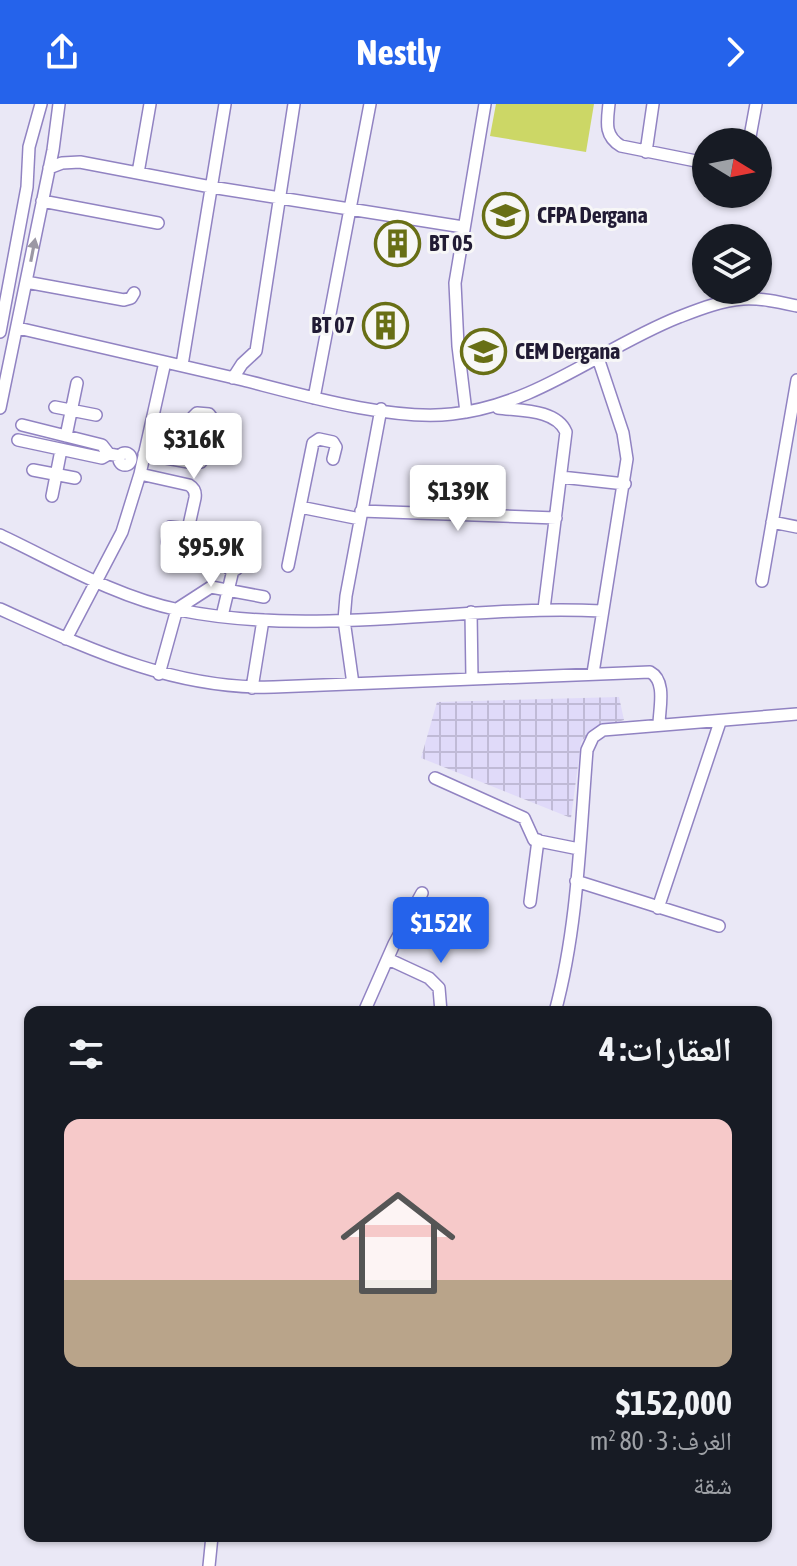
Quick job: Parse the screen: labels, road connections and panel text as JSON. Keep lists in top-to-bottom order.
{
  "places": {
    "school or university": ["CFPA Dergana", "CEM Dergana"],
    "building": ["BT 05", "BT 07"]
  },
  "north": "right",
  "page": {
    "header": "Nestly",
    "price": [
      "$316K",
      "$139K",
      "$95.9K",
      "$152K"
    ],
    "heading": "العقارات: 4",
    "list": [
      {
        "name": "$152,000",
        "note": "الغرف: 3 · 80 m² · شقة"
      }
    ]
  }
}
